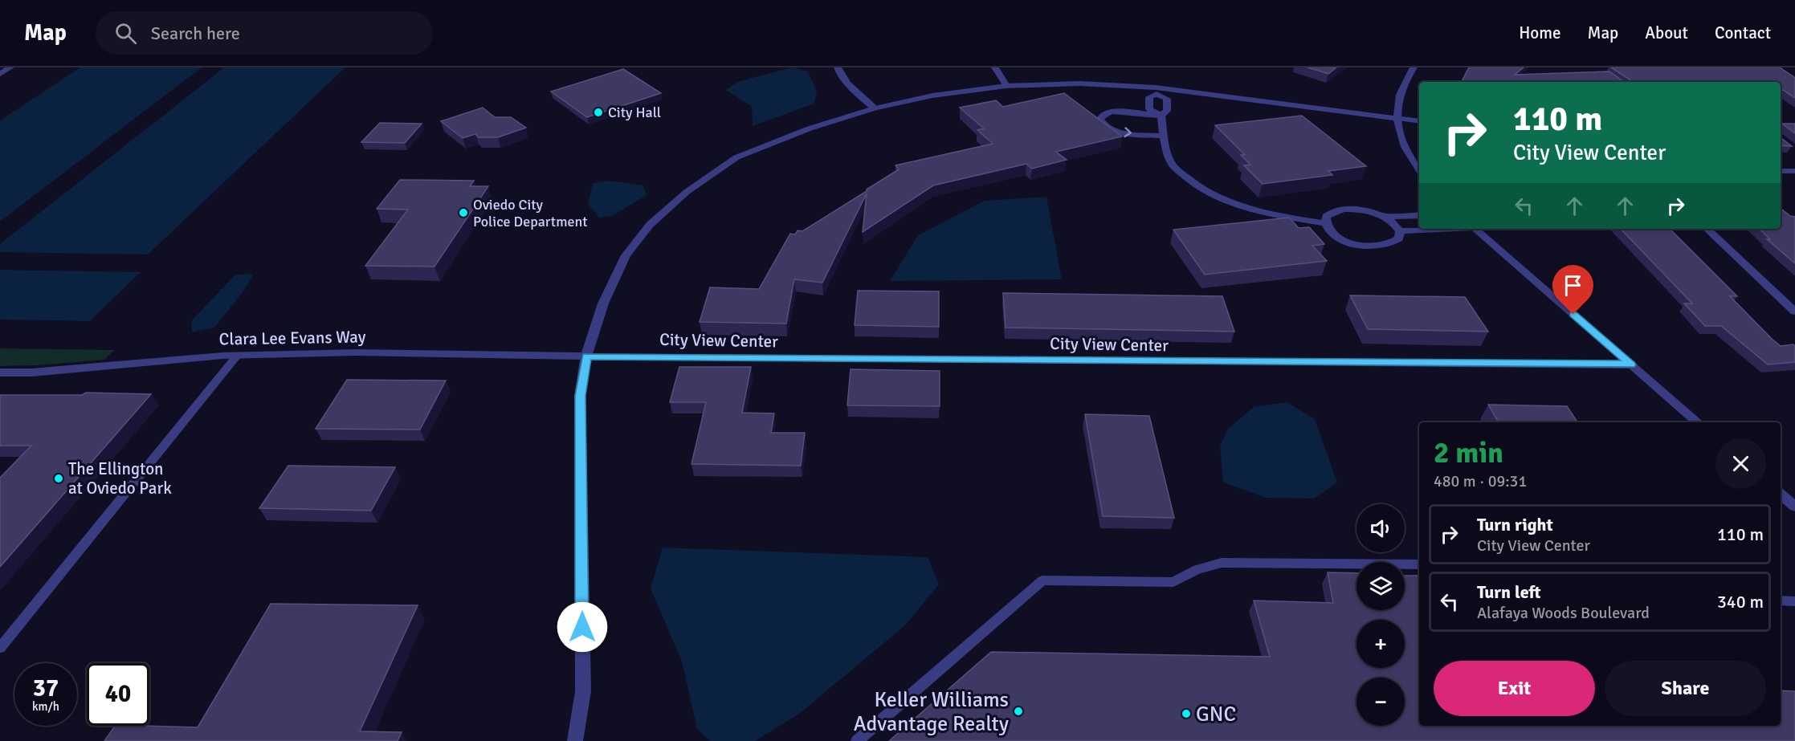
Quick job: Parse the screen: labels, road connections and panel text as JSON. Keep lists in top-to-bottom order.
{
  "streets": {
    "street": ["Clara Lee Evans Way", "City View Center"]
  },
  "crossings": [
    ["Clara Lee Evans Way", "City View Center"]
  ],
  "places": [
    "City Hall",
    "Oviedo City Police Department",
    "The Ellington at Oviedo Park",
    "Keller Williams Advantage Realty",
    "GNC"
  ],
  "page": {
    "header": "Map",
    "search": "Search here",
    "nav": [
      "Home",
      "Map",
      "About",
      "Contact"
    ],
    "turn": ["110 m", "City View Center"],
    "heading": ["2 min", "480 m · 09:31"],
    "map_buttons": ["+", "−"],
    "list": [
      {
        "name": "Turn right",
        "note": "City View Center",
        "value": "110 m"
      },
      {
        "name": "Turn left",
        "note": "Alafaya Woods Boulevard",
        "value": "340 m"
      }
    ],
    "buttons": ["Exit", "Share"],
    "speed": "37 km/h",
    "limit": "40"
  }
}
